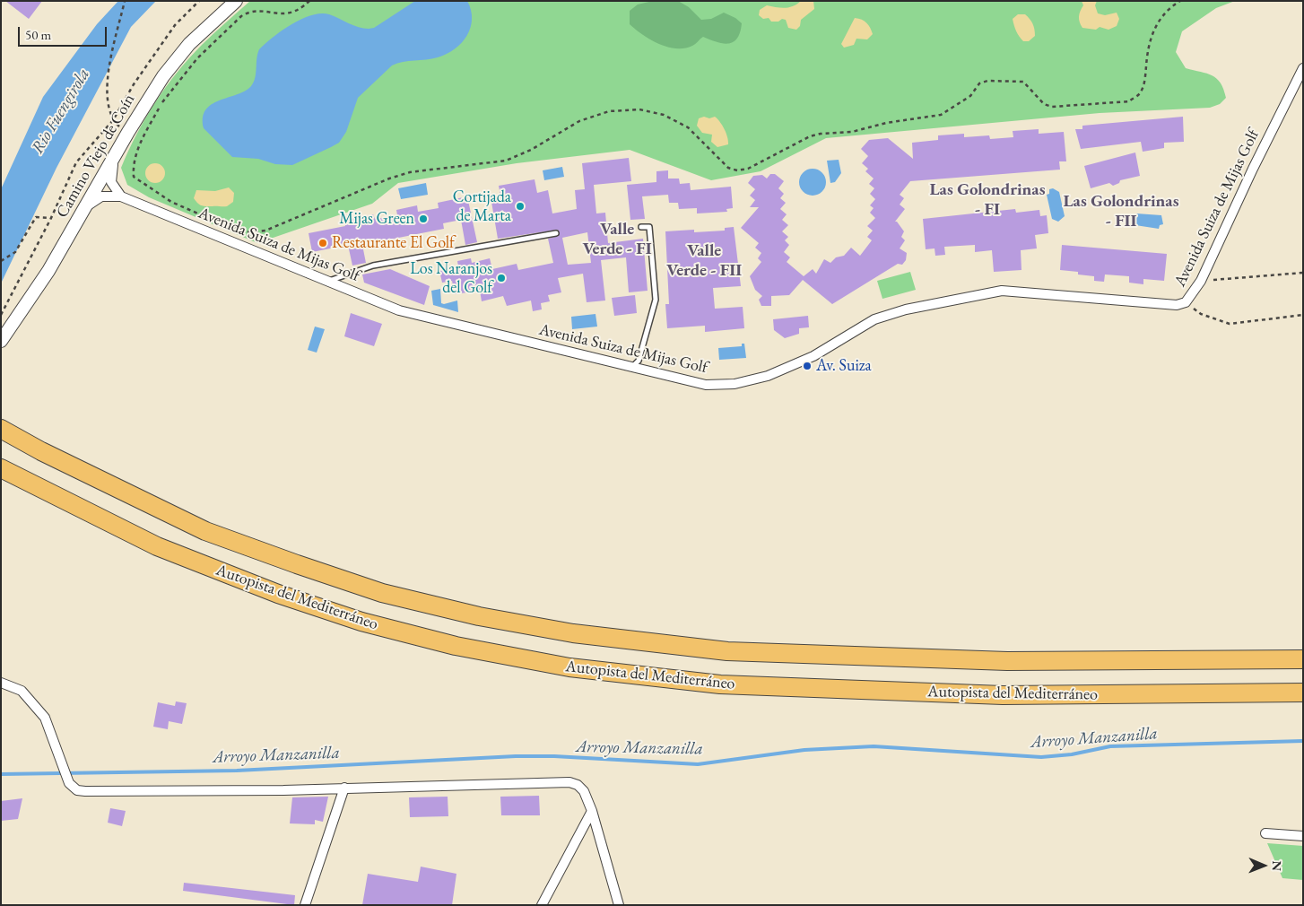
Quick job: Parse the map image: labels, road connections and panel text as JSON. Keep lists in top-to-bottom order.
{
  "streets": {
    "highway": ["Autopista del Mediterráneo"],
    "street": ["Camino Viejo de Coín", "Avenida Suiza de Mijas Golf"]
  },
  "crossings": [
    ["Camino Viejo de Coín", "Avenida Suiza de Mijas Golf"]
  ],
  "districts": [
    "Las Golondrinas - FI",
    "Las Golondrinas - FII",
    "Valle Verde - FI",
    "Valle Verde - FII"
  ],
  "water": ["Rio Fuengirola", "Arroyo Manzanilla"],
  "places": [
    "Cortijada de Marta",
    "Mijas Green",
    "Restaurante El Golf",
    "Los Naranjos del Golf",
    "Av. Suiza"
  ],
  "scale_bar": "50 m",
  "north": "right"
}
